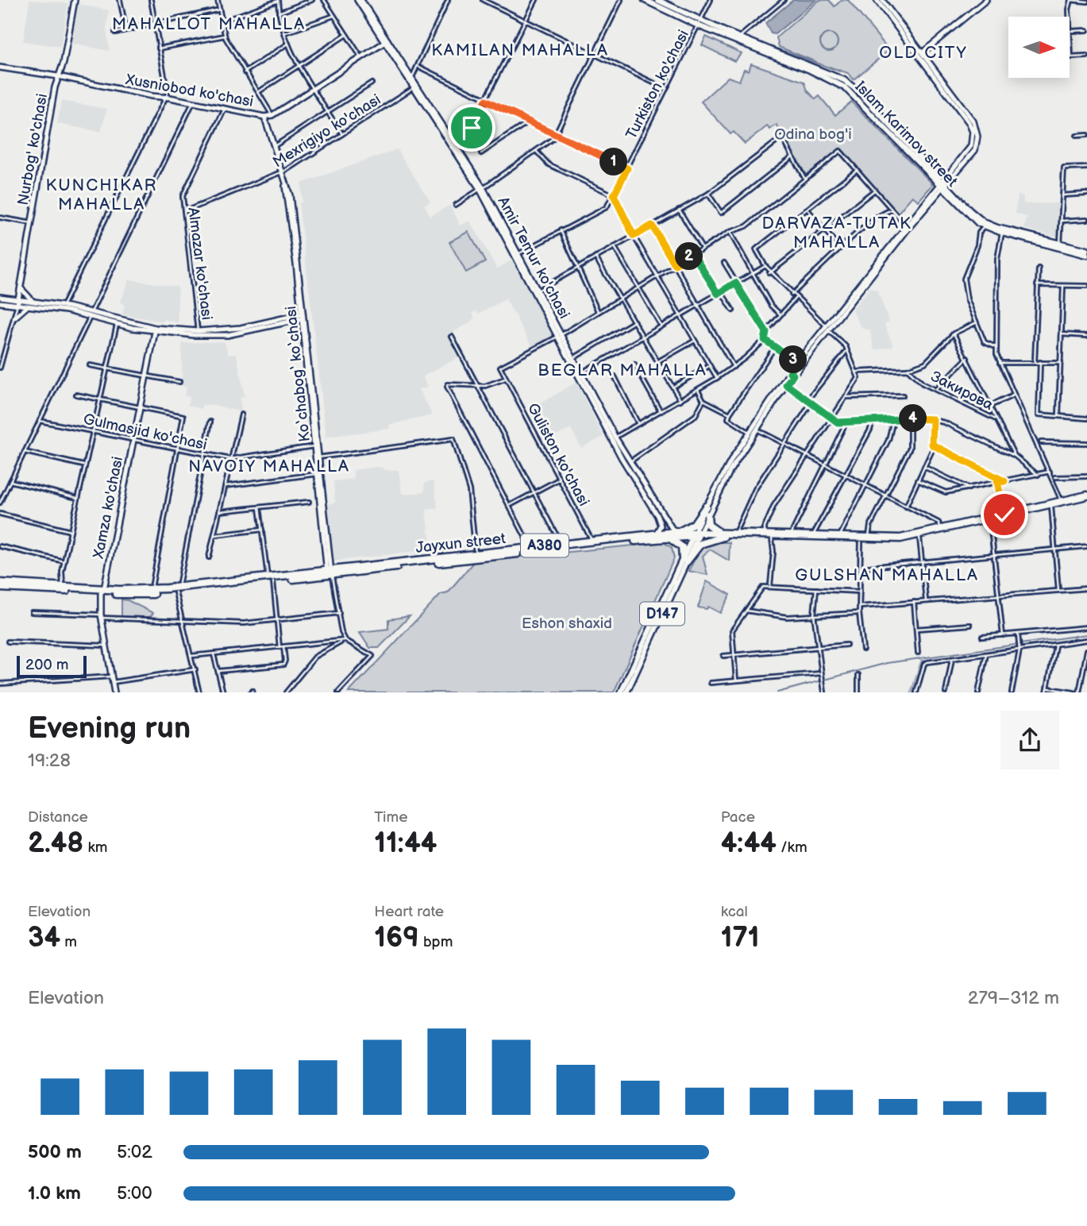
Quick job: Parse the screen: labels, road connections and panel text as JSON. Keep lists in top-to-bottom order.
{
  "streets": {
    "highway": ["Jayxun street", "A380"],
    "main road": [
      "Xusniobod ko'chasi",
      "Islam Karimov street",
      "Nurbog' ko'chasi",
      "Amir Temur ko'chasi",
      "Ko‘chabog‘ ko‘chasi",
      "Xamza ko'chasi",
      "D147"
    ],
    "street": [
      "Turkiston ko'chasi",
      "Mexrigiyo ko'chasi",
      "Almazar ko'chasi",
      "Закирова",
      "Gulmasjid ko'chasi",
      "Guliston ko'chasi"
    ]
  },
  "crossings": [
    ["Turkiston ko'chasi", "Islam Karimov street"],
    ["Turkiston ko'chasi", "Amir Temur ko'chasi"],
    ["Xusniobod ko'chasi", "Nurbog' ko'chasi"],
    ["Xusniobod ko'chasi", "Amir Temur ko'chasi"],
    ["Xusniobod ko'chasi", "Almazar ko'chasi"],
    ["Xusniobod ko'chasi", "Ko‘chabog‘ ko‘chasi"],
    ["Mexrigiyo ko'chasi", "Amir Temur ko'chasi"],
    ["Mexrigiyo ko'chasi", "Almazar ko'chasi"],
    ["Mexrigiyo ko'chasi", "Ko‘chabog‘ ko‘chasi"],
    ["Amir Temur ko'chasi", "Jayxun street"],
    ["Ko‘chabog‘ ko‘chasi", "Gulmasjid ko'chasi"],
    ["Ko‘chabog‘ ko‘chasi", "Jayxun street"],
    ["Gulmasjid ko'chasi", "Xamza ko'chasi"],
    ["Guliston ko'chasi", "Jayxun street"],
    ["Xamza ko'chasi", "Jayxun street"],
    ["Jayxun street", "D147"]
  ],
  "districts": [
    "MAHALLOT MAHALLA",
    "KAMILAN MAHALLA",
    "OLD CITY",
    "KUNCHIKAR MAHALLA",
    "DARVAZA-TUTAK MAHALLA",
    "BEGLAR MAHALLA",
    "NAVOIY MAHALLA",
    "GULSHAN MAHALLA"
  ],
  "parks": ["Odina bog'i", "Eshon shaxid"],
  "scale_bar": "200 m",
  "north": "right",
  "page": {
    "pins": [
      "1",
      "2",
      "3",
      "4"
    ],
    "scale": "200 m",
    "heading": ["Evening run", "19:28"],
    "stats": [
      ["Distance", "2.48 km"],
      ["Time", "11:44"],
      ["Pace", "4:44 /km"],
      ["Elevation", "34 m"],
      ["Heart rate", "169 bpm"],
      ["kcal", "171"]
    ],
    "chart": ["Elevation", "279–312 m"],
    "list": [
      {
        "name": "500 m",
        "note": "5:02"
      },
      {
        "name": "1.0 km",
        "note": "5:00"
      }
    ]
  }
}
